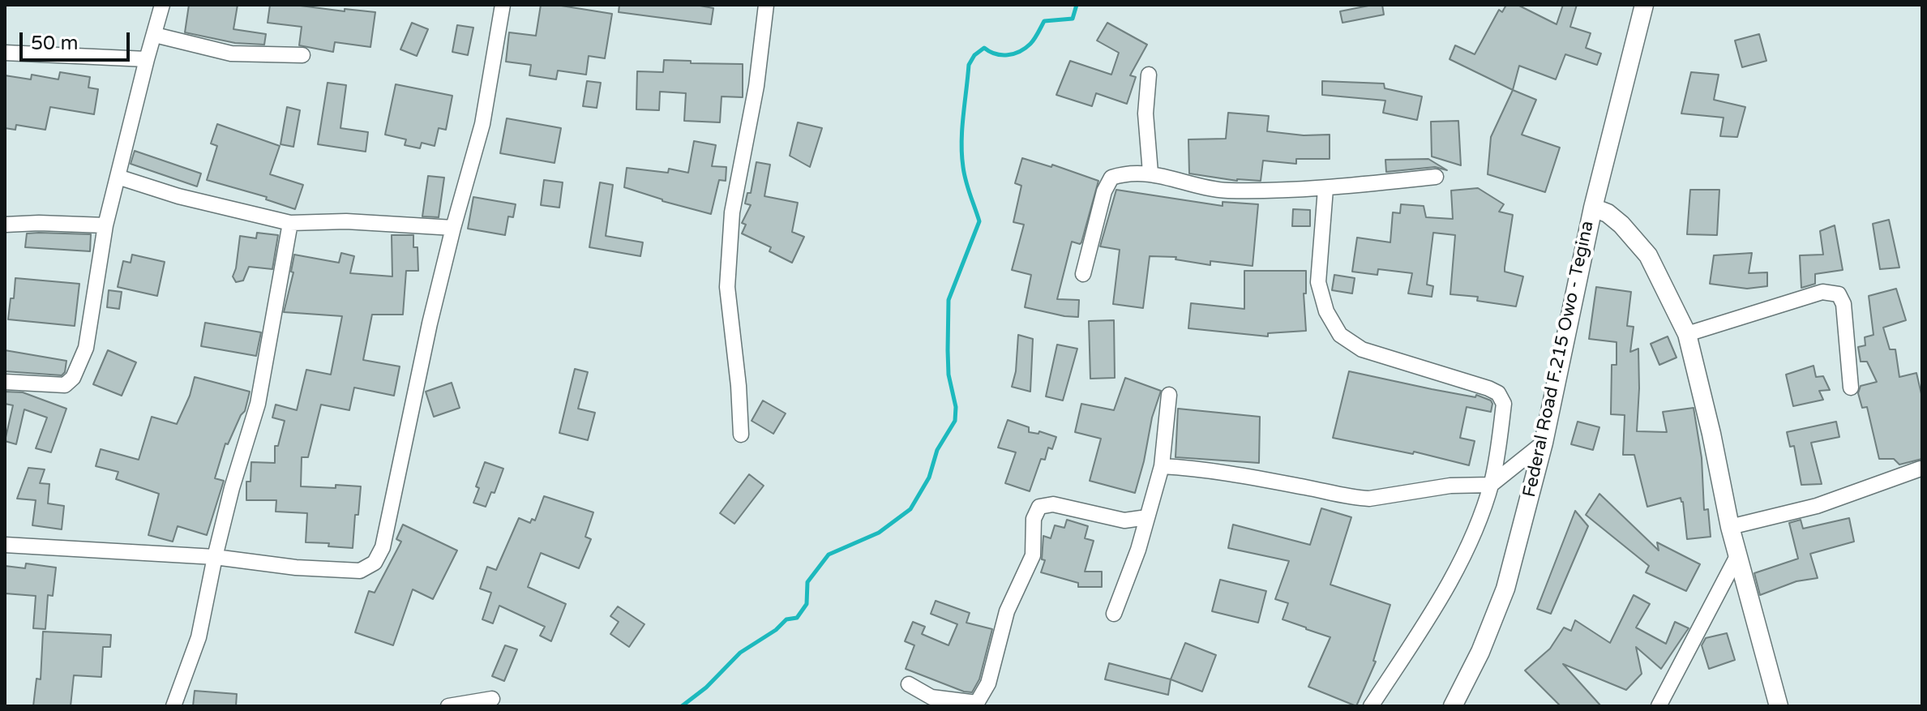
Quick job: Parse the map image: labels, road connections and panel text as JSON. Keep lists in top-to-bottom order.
{
  "streets": {
    "main road": ["Federal Road F.215 Owo - Tegina"]
  },
  "scale_bar": "50 m"
}
